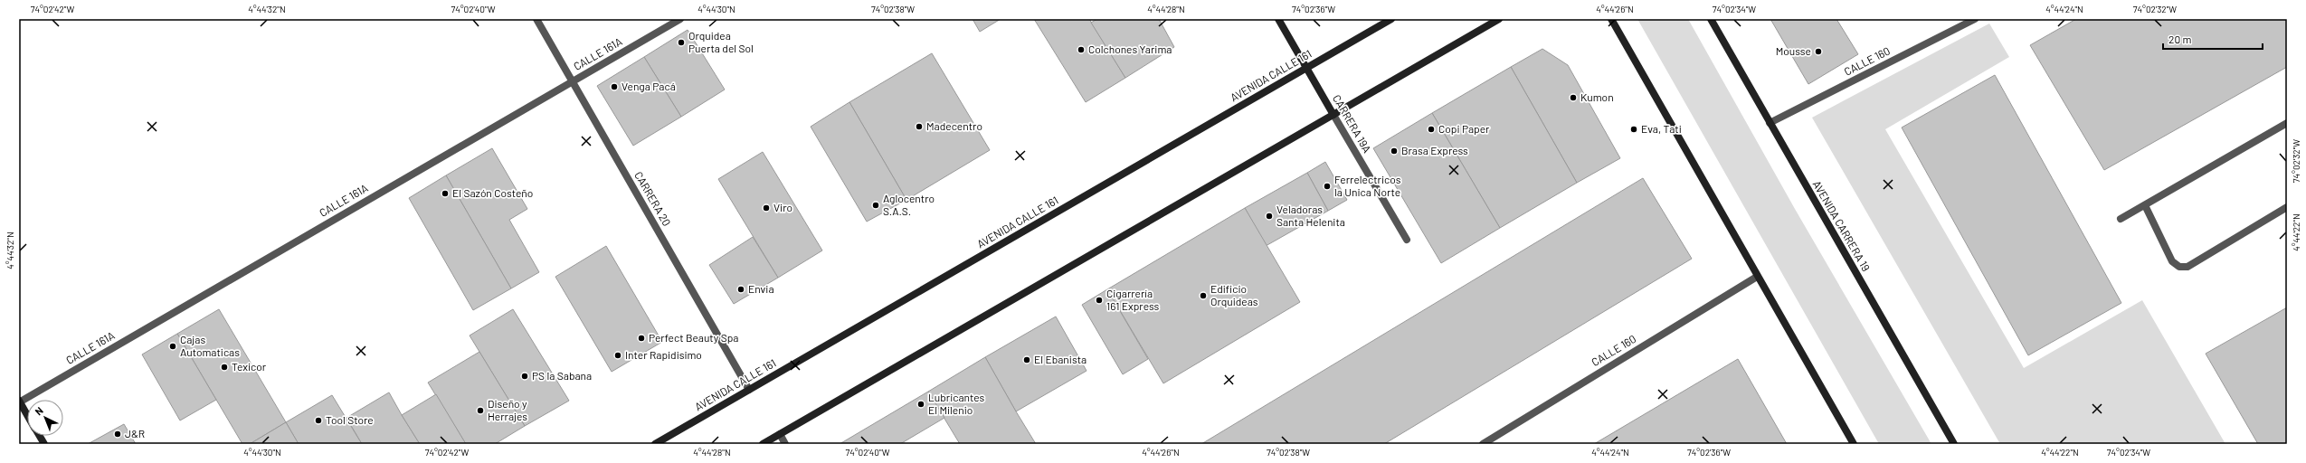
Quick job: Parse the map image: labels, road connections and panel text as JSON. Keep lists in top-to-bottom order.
{
  "streets": {
    "main road": ["AVENIDA CALLE 161", "CARRERA 19A", "AVENIDA CARRERA 19"],
    "street": ["CALLE 161A", "CALLE 160", "CARRERA 20"]
  },
  "crossings": [
    ["CALLE 161A", "CARRERA 20"],
    ["CALLE 160", "AVENIDA CARRERA 19"],
    ["AVENIDA CALLE 161", "CARRERA 19A"],
    ["AVENIDA CALLE 161", "CARRERA 20"]
  ],
  "places": [
    "Orquidea Puerta del Sol",
    "Colchones Yarima",
    "Mousse",
    "Venga Pacá",
    "Kumon",
    "Madecentro",
    "Copi Paper",
    "Eva, Tati",
    "Brasa Express",
    "Ferrelectricos la Unica Norte",
    "El Sazón Costeño",
    "Aglocentro S.A.S.",
    "Viro",
    "Veladoras Santa Helenita",
    "Envia",
    "Edificio Orquideas",
    "Cigarrería 161 Express",
    "Perfect Beauty Spa",
    "Cajas Automaticas",
    "Inter Rapidisimo",
    "El Ebanista",
    "Texicor",
    "PS la Sabana",
    "Lubricantes El Milenio",
    "Diseño y Herrajes",
    "Tool Store",
    "J&R"
  ],
  "scale_bar": "20 m",
  "north": "top left",
  "coordinates": [
    "74°02'42\"W",
    "4°44'32\"N",
    "74°02'40\"W",
    "4°44'30\"N",
    "74°02'38\"W",
    "4°44'28\"N",
    "74°02'36\"W",
    "4°44'26\"N",
    "74°02'34\"W",
    "4°44'24\"N",
    "74°02'32\"W",
    "4°44'22\"N"
  ]
}
